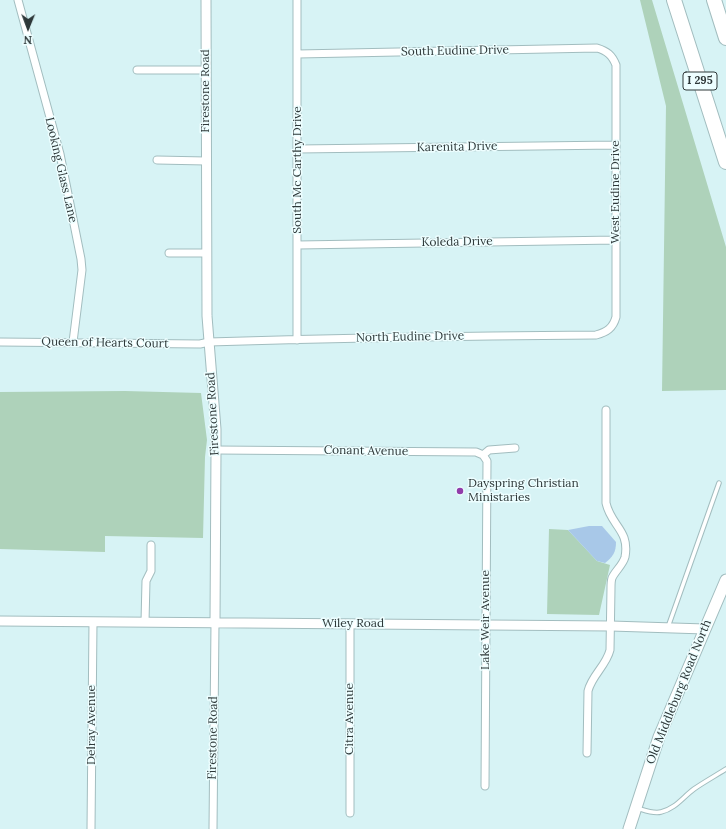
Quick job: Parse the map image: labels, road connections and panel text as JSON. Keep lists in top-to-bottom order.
{
  "streets": {
    "highway": ["I 295"],
    "main road": ["Old Middleburg Road North"],
    "street": [
      "South Eudine Drive",
      "Firestone Road",
      "Karenita Drive",
      "Looking Glass Lane",
      "South Mc Carthy Drive",
      "West Eudine Drive",
      "Koleda Drive",
      "North Eudine Drive",
      "Queen of Hearts Court",
      "Conant Avenue",
      "Lake Weir Avenue",
      "Wiley Road",
      "Citra Avenue",
      "Delray Avenue"
    ]
  },
  "crossings": [
    ["South Eudine Drive", "South Mc Carthy Drive"],
    ["South Eudine Drive", "West Eudine Drive"],
    ["Firestone Road", "North Eudine Drive"],
    ["Firestone Road", "Queen of Hearts Court"],
    ["Firestone Road", "Conant Avenue"],
    ["Firestone Road", "Wiley Road"],
    ["Karenita Drive", "South Mc Carthy Drive"],
    ["Karenita Drive", "West Eudine Drive"],
    ["Looking Glass Lane", "Queen of Hearts Court"],
    ["South Mc Carthy Drive", "Koleda Drive"],
    ["South Mc Carthy Drive", "North Eudine Drive"],
    ["West Eudine Drive", "Koleda Drive"],
    ["West Eudine Drive", "North Eudine Drive"],
    ["North Eudine Drive", "Queen of Hearts Court"],
    ["Conant Avenue", "Lake Weir Avenue"],
    ["Lake Weir Avenue", "Wiley Road"],
    ["Wiley Road", "Old Middleburg Road North"],
    ["Wiley Road", "Citra Avenue"],
    ["Wiley Road", "Delray Avenue"]
  ],
  "places": ["Dayspring Christian Ministaries"],
  "north": "bottom"
}
